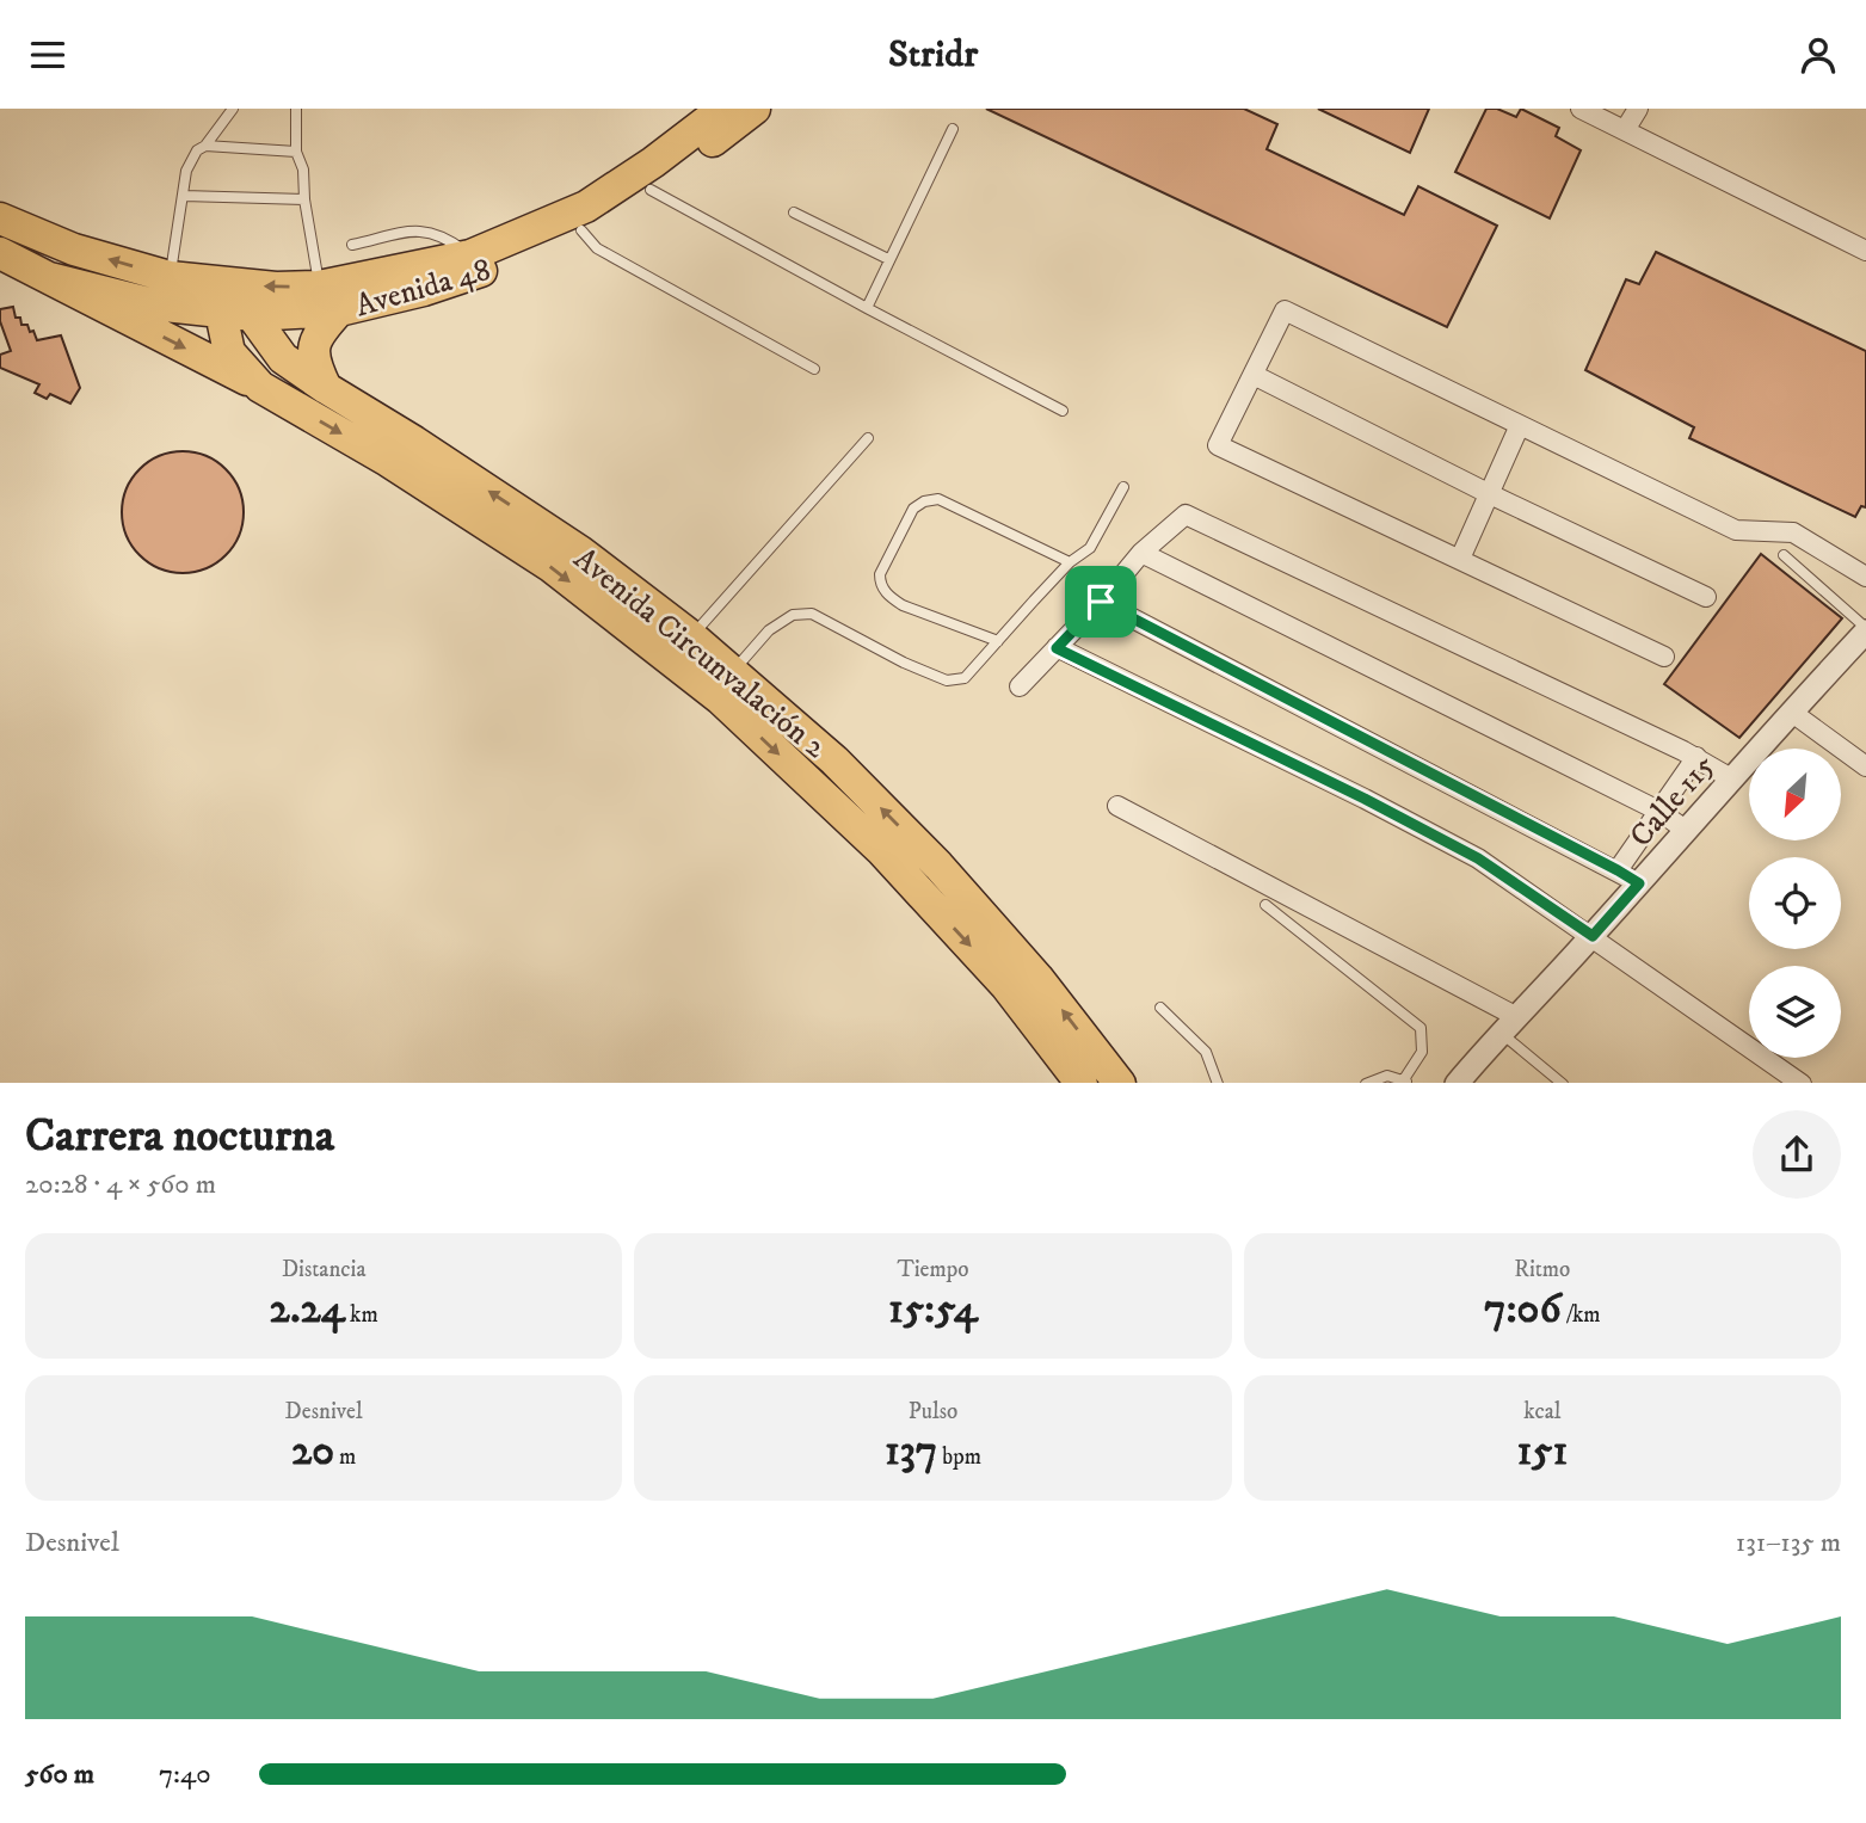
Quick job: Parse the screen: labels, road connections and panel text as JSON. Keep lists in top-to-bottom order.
{
  "streets": {
    "highway": ["Avenida 48", "Avenida Circunvalación 2"],
    "street": ["Calle 115"]
  },
  "crossings": [
    ["Avenida 48", "Avenida Circunvalación 2"]
  ],
  "north": "bottom left",
  "page": {
    "header": "Stridr",
    "heading": ["Carrera nocturna", "20:28 · 4 × 560 m"],
    "stats": [
      ["Distancia", "2.24 km"],
      ["Tiempo", "15:54"],
      ["Ritmo", "7:06 /km"],
      ["Desnivel", "20 m"],
      ["Pulso", "137 bpm"],
      ["kcal", "151"]
    ],
    "chart": ["Desnivel", "131–135 m"],
    "list": [
      {
        "name": "560 m",
        "note": "7:40"
      }
    ]
  }
}
